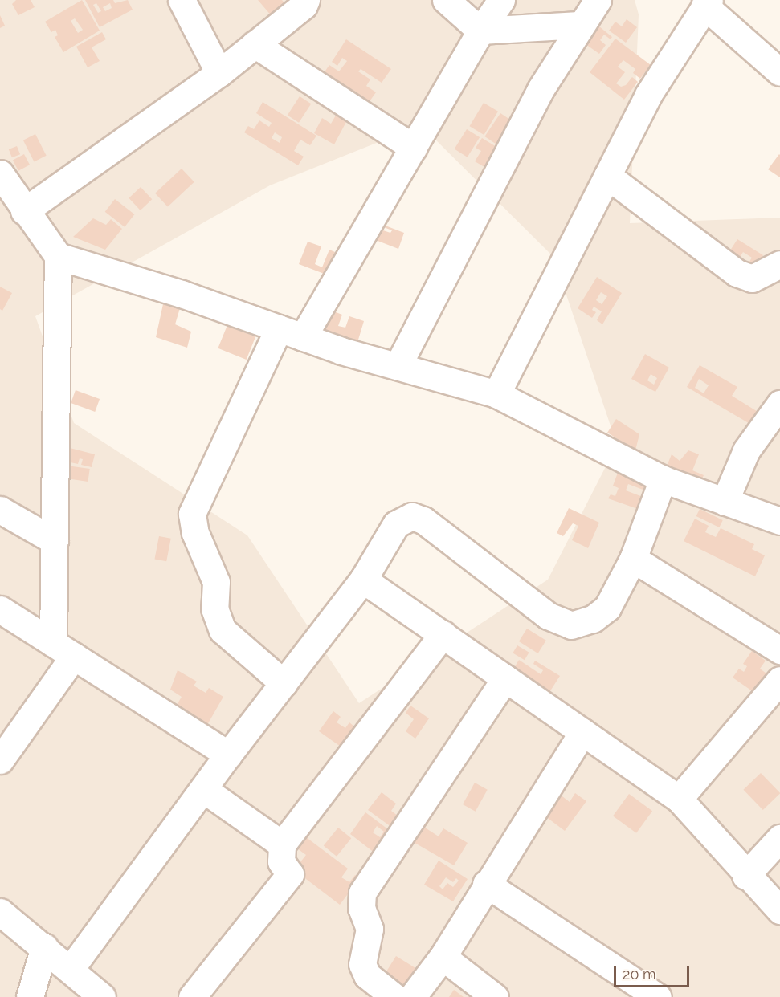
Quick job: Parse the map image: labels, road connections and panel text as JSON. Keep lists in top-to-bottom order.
{
  "scale_bar": "20 m"
}
